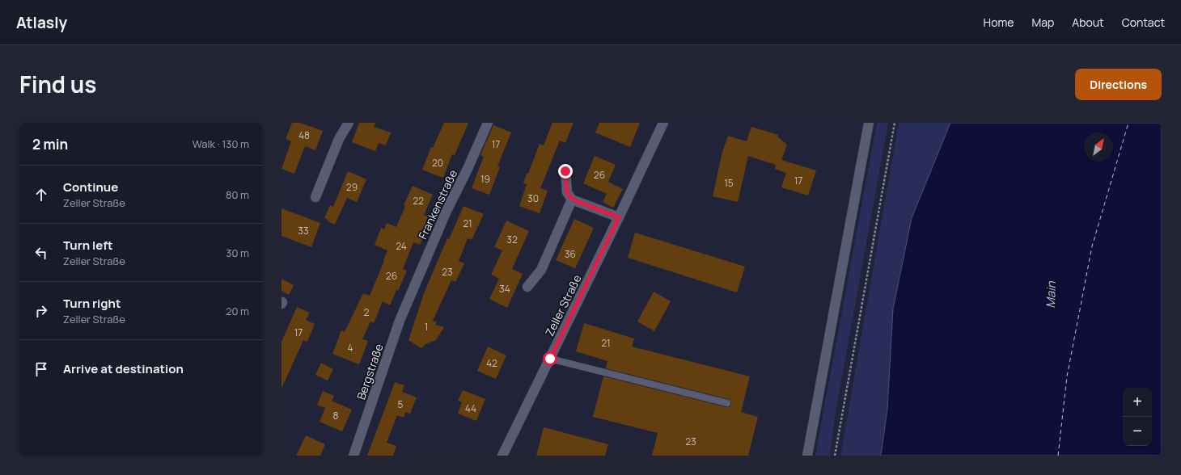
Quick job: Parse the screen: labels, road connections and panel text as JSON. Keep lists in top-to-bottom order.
{
  "streets": {
    "street": ["Frankenstraße", "Zeller Straße", "Bergstraße"]
  },
  "crossings": [
    ["Frankenstraße", "Bergstraße"]
  ],
  "water": ["Main"],
  "house_numbers": [
    "48",
    "17",
    "20",
    "26",
    "19",
    "17",
    "15",
    "29",
    "30",
    "22",
    "21",
    "33",
    "32",
    "24",
    "36",
    "23",
    "26",
    "34",
    "2",
    "1",
    "17",
    "21",
    "4",
    "42",
    "5",
    "44",
    "8",
    "23"
  ],
  "north": "top right",
  "page": {
    "header": "Atlasly",
    "nav": [
      "Home",
      "Map",
      "About",
      "Contact"
    ],
    "title": "Find us",
    "buttons": "Directions",
    "heading": ["2 min", "Walk · 130 m"],
    "list": [
      ["Continue", "Zeller Straße", "80 m"],
      ["Turn left", "Zeller Straße", "30 m"],
      ["Turn right", "Zeller Straße", "20 m"],
      "Arrive at destination"
    ],
    "map_buttons": ["+", "−"]
  }
}
